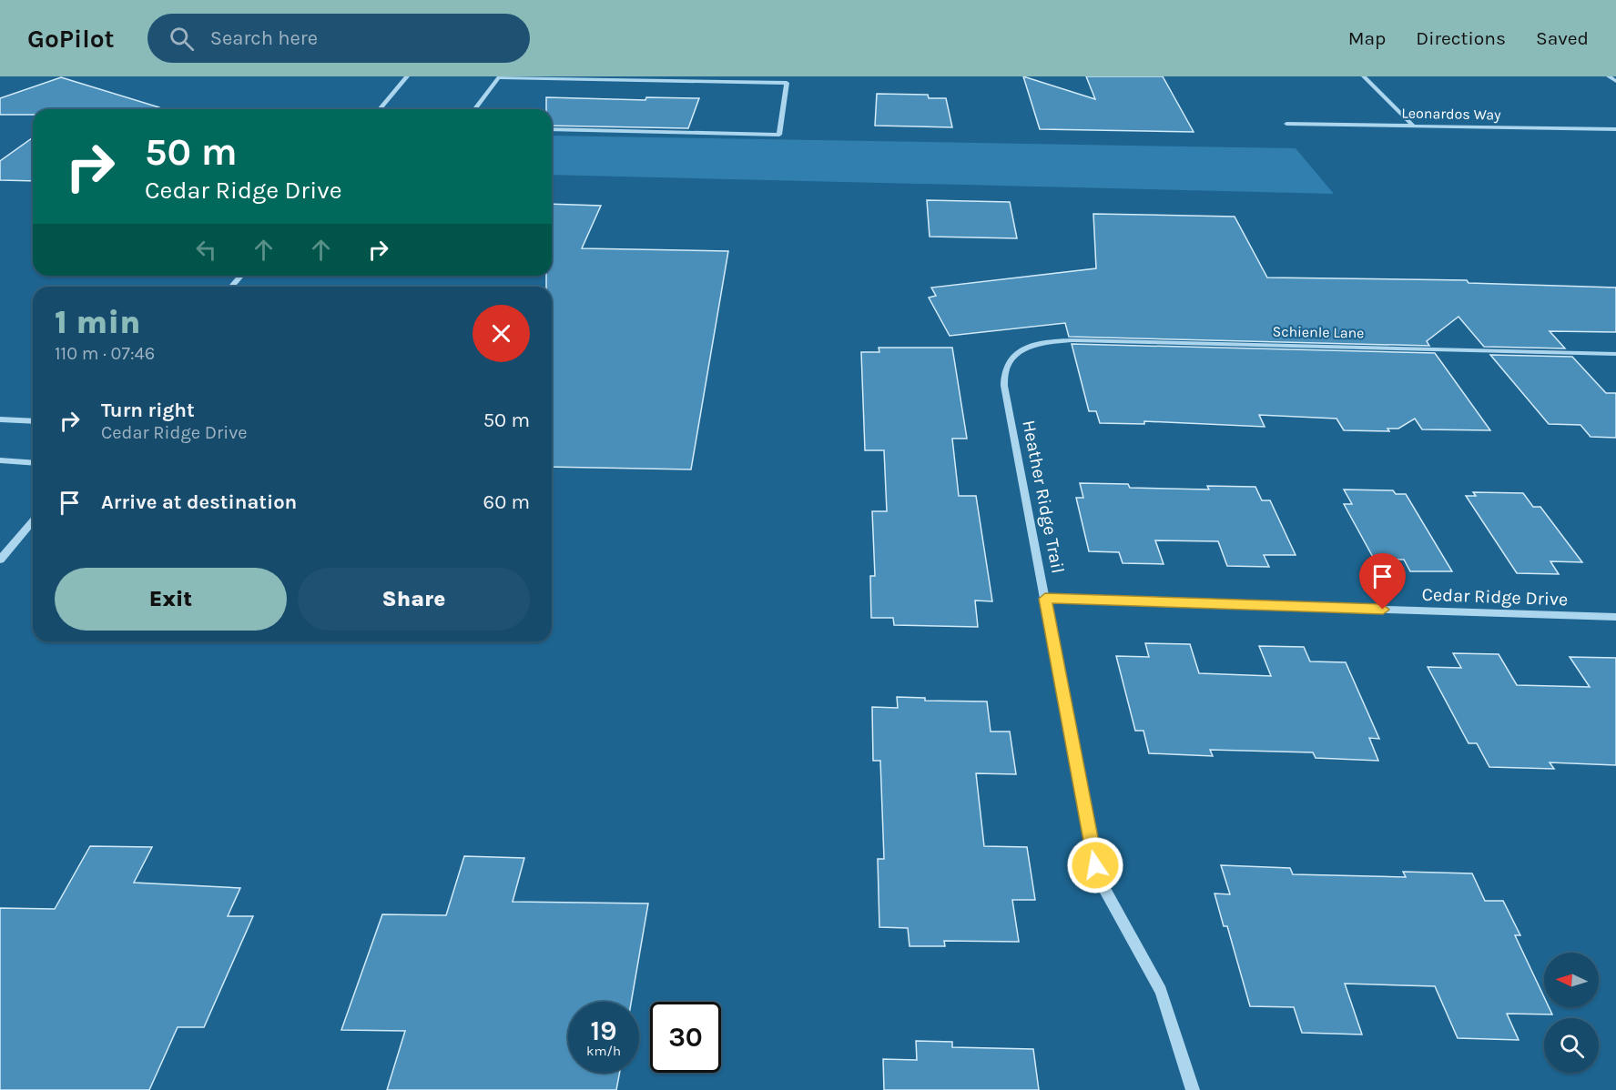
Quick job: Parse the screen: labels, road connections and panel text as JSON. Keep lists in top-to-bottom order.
{
  "streets": {
    "street": [
      "Leonardos Way",
      "Schienle Lane",
      "Heather Ridge Trail",
      "Cedar Ridge Drive"
    ]
  },
  "crossings": [
    ["Schienle Lane", "Heather Ridge Trail"],
    ["Heather Ridge Trail", "Cedar Ridge Drive"]
  ],
  "north": "left",
  "page": {
    "header": "GoPilot",
    "search": "Search here",
    "nav": ["Map", "Directions", "Saved"],
    "turn": ["50 m", "Cedar Ridge Drive"],
    "heading": ["1 min", "110 m · 07:46"],
    "list": [
      {
        "name": "Turn right",
        "note": "Cedar Ridge Drive",
        "value": "50 m"
      },
      {
        "name": "Arrive at destination",
        "value": "60 m"
      }
    ],
    "buttons": ["Exit", "Share"],
    "speed": "19 km/h",
    "limit": "30"
  }
}
